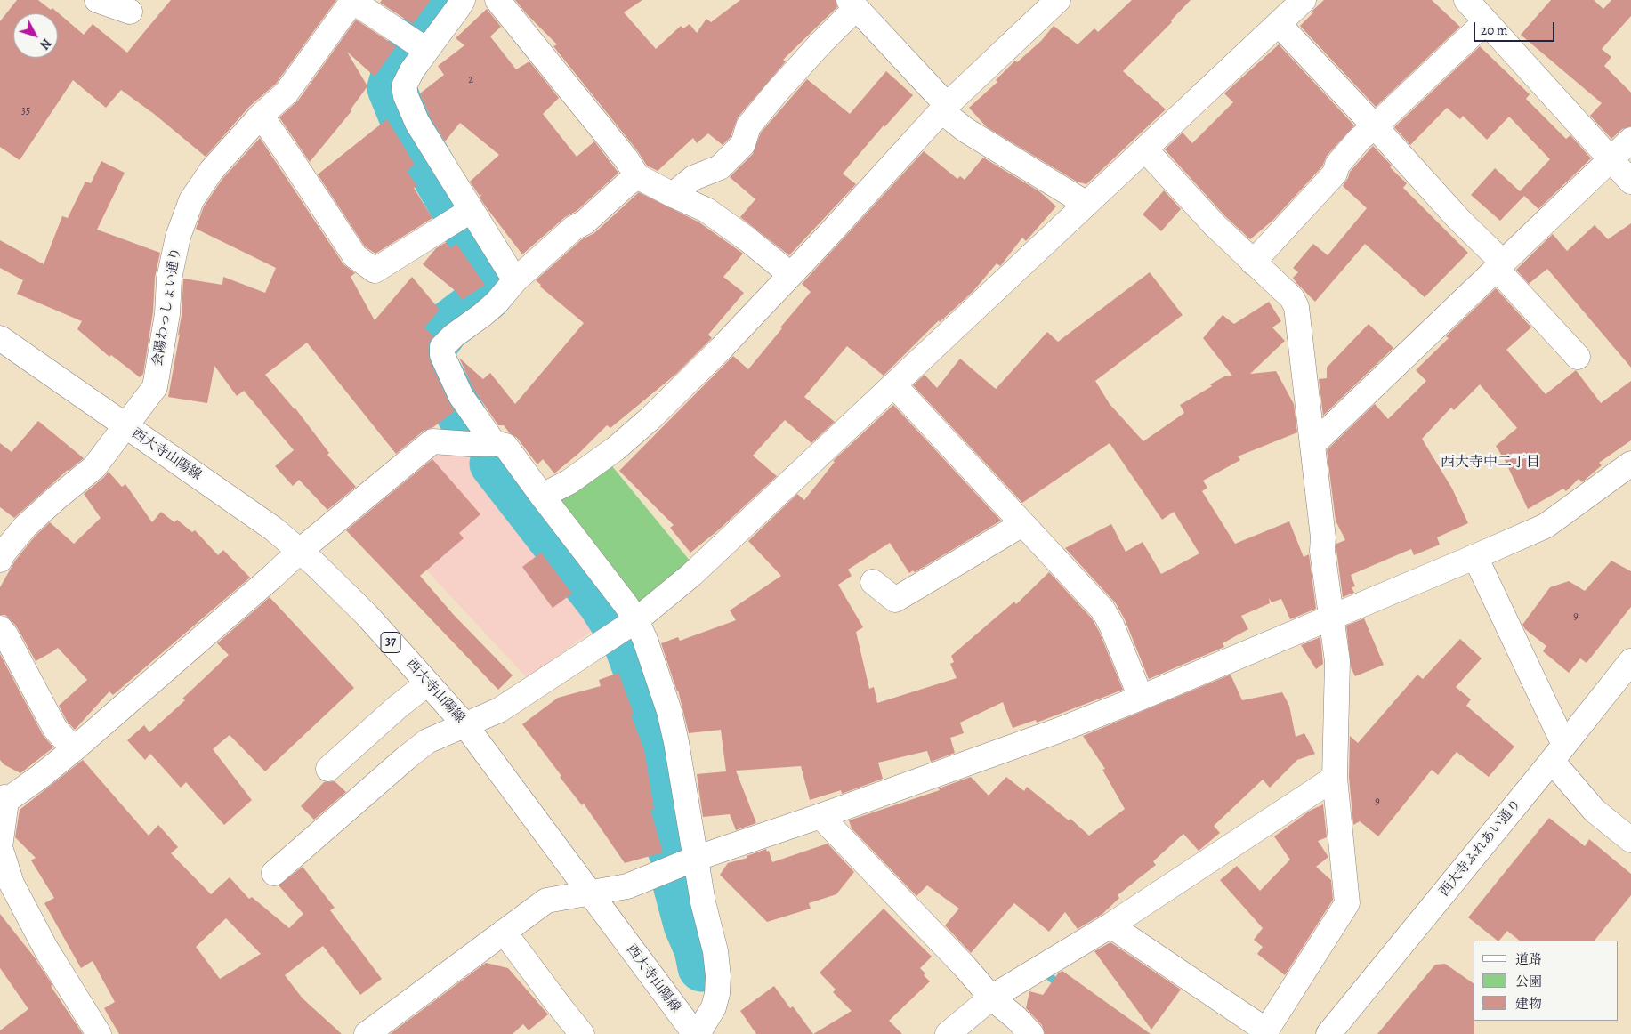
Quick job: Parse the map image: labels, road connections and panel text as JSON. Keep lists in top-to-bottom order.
{
  "streets": {
    "street": [
      "会陽わっしょい通り",
      "西大寺山陽線",
      "37",
      "西大寺ふれあい通り"
    ]
  },
  "crossings": [
    ["会陽わっしょい通り", "西大寺山陽線"]
  ],
  "districts": ["西大寺中二丁目"],
  "house_numbers": [
    "2",
    "35",
    "9",
    "9"
  ],
  "legend": ["道路", "公園", "建物"],
  "scale_bar": "20 m",
  "north": "bottom right"
}
